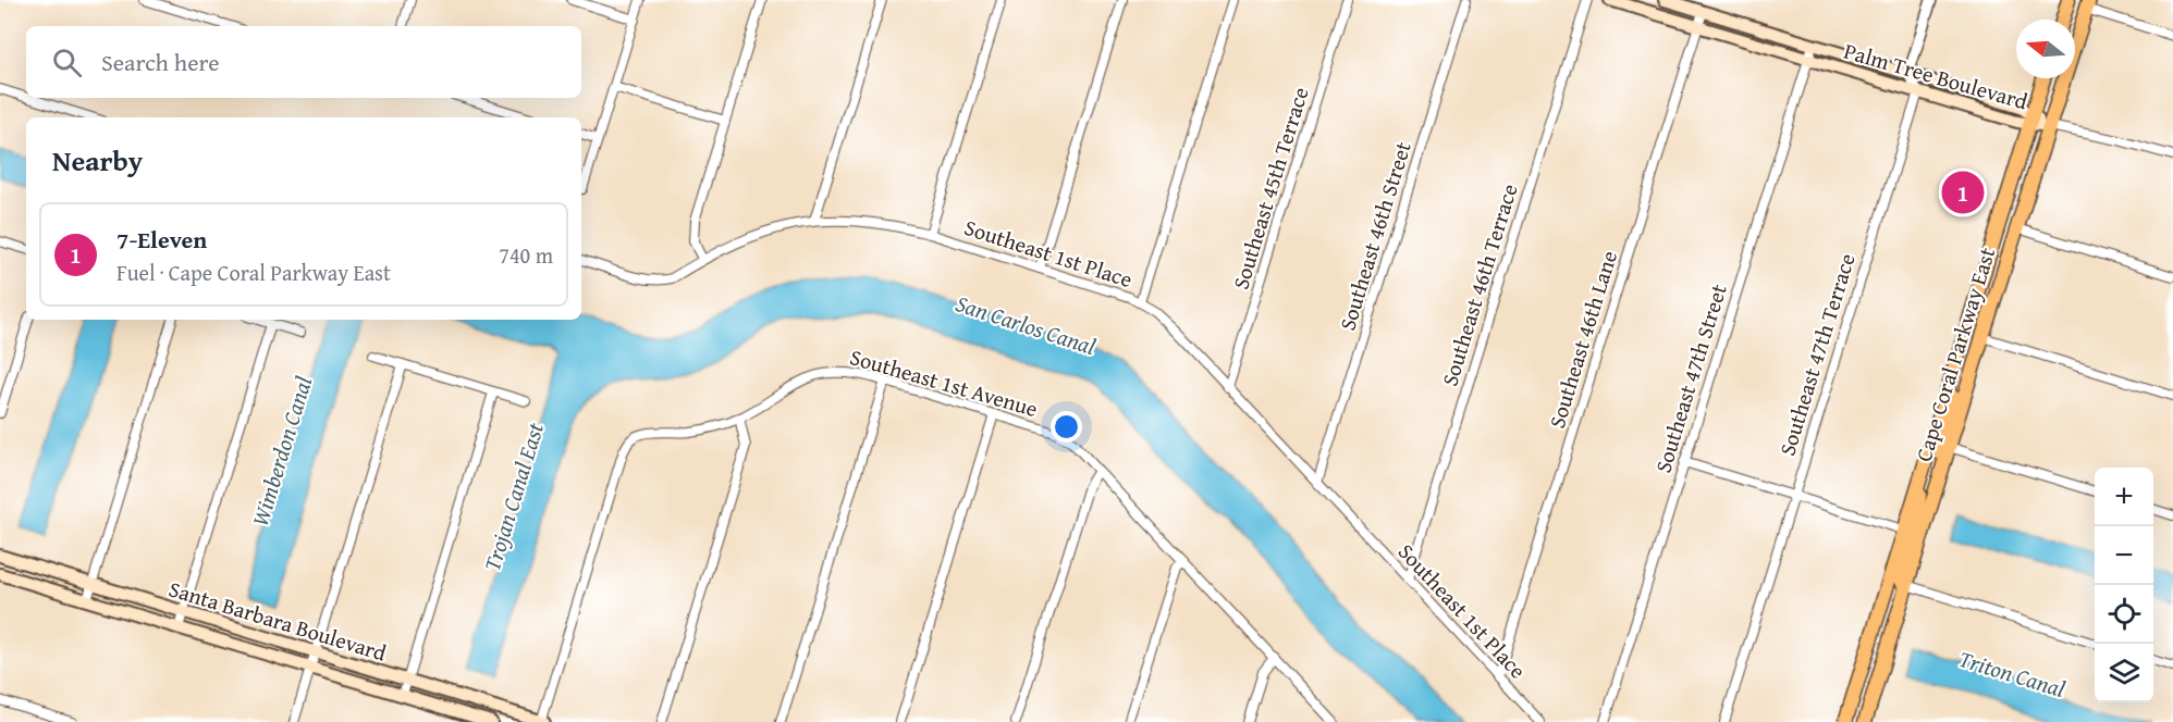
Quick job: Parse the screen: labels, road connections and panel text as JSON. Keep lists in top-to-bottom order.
{
  "streets": {
    "main road": ["Palm Tree Boulevard", "Cape Coral Parkway East", "Santa Barbara Boulevard"],
    "street": [
      "Southeast 45th Terrace",
      "Southeast 46th Street",
      "Southeast 1st Place",
      "Southeast 46th Terrace",
      "Southeast 46th Lane",
      "Southeast 47th Terrace",
      "Southeast 47th Street",
      "Southeast 1st Avenue"
    ]
  },
  "crossings": [
    ["Palm Tree Boulevard", "Southeast 46th Lane"],
    ["Palm Tree Boulevard", "Southeast 47th Terrace"],
    ["Palm Tree Boulevard", "Cape Coral Parkway East"],
    ["Palm Tree Boulevard", "Southeast 47th Street"],
    ["Southeast 45th Terrace", "Southeast 1st Place"],
    ["Southeast 46th Street", "Southeast 1st Place"],
    ["Southeast 1st Place", "Southeast 46th Terrace"],
    ["Southeast 1st Place", "Southeast 46th Lane"],
    ["Southeast 1st Avenue", "Santa Barbara Boulevard"]
  ],
  "water": [
    "San Carlos Canal",
    "Wimberdon Canal",
    "Trojan Canal East",
    "Triton Canal"
  ],
  "north": "left",
  "page": {
    "search": "Search here",
    "heading": "Nearby",
    "pins": "1",
    "list": [
      {
        "mark": "1",
        "name": "7-Eleven",
        "note": "Fuel · Cape Coral Parkway East",
        "value": "740 m"
      }
    ],
    "map_buttons": ["+", "−"]
  }
}
